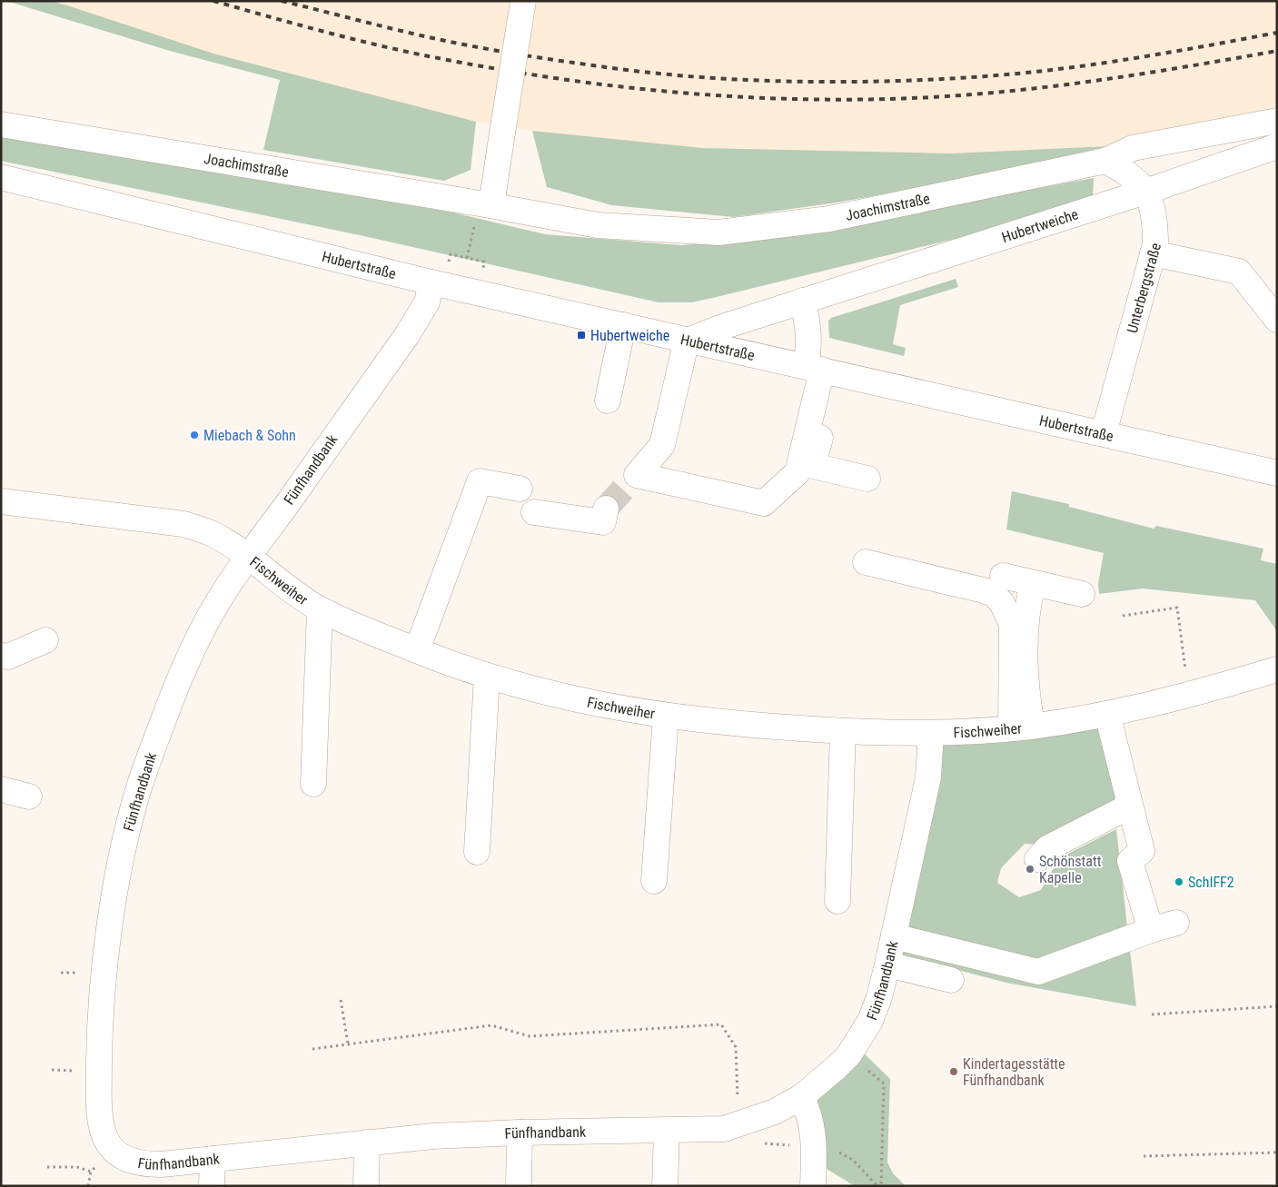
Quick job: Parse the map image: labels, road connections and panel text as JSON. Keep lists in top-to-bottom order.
{
  "streets": {
    "street": [
      "Joachimstraße",
      "Hubertweiche",
      "Hubertstraße",
      "Unterbergstraße",
      "Fünfhandbank",
      "Fischweiher"
    ]
  },
  "crossings": [
    ["Joachimstraße", "Unterbergstraße"],
    ["Hubertweiche", "Hubertstraße"],
    ["Hubertweiche", "Unterbergstraße"],
    ["Hubertstraße", "Unterbergstraße"],
    ["Hubertstraße", "Fünfhandbank"],
    ["Fünfhandbank", "Fischweiher"]
  ],
  "places": {
    "transit": ["Hubertweiche"],
    "other": [
      "Miebach & Sohn",
      "Schönstatt Kapelle",
      "SchIFF2",
      "Kindertagesstätte Fünfhandbank"
    ]
  }
}
